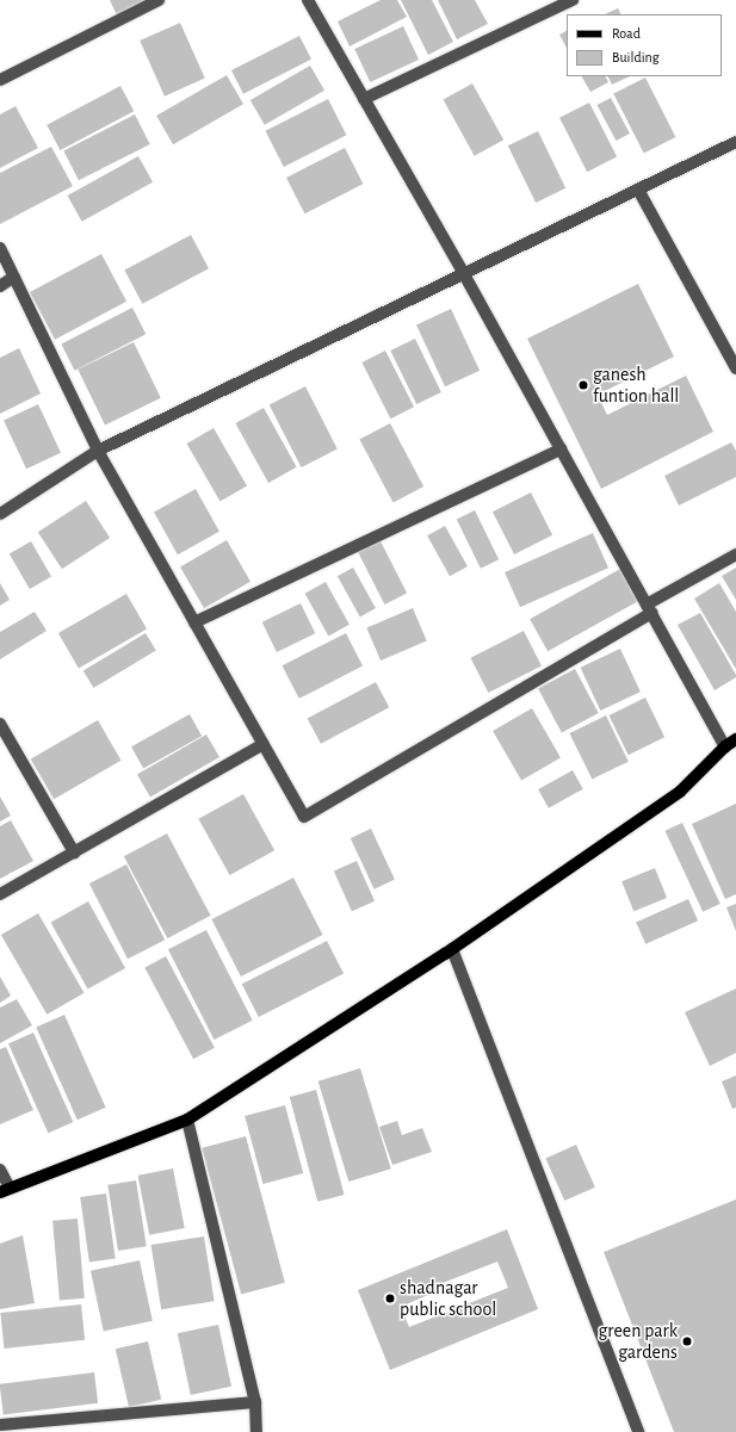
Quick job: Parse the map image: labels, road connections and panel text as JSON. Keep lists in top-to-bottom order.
{
  "places": ["ganesh funtion hall", "shadnagar public school", "green park gardens"],
  "legend": ["Road", "Building"]
}
